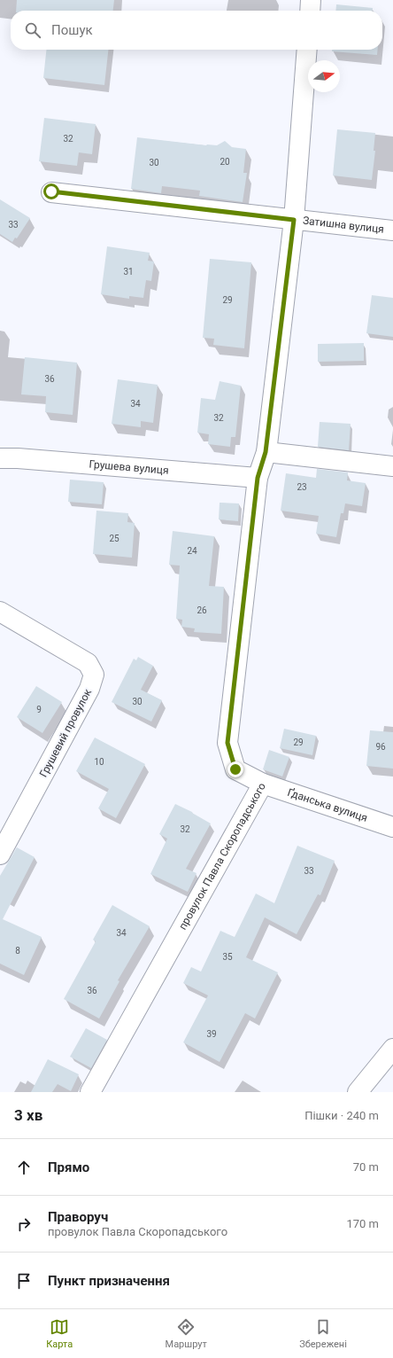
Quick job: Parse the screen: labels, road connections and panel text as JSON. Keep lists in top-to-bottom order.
{
  "streets": {
    "street": [
      "Затишна вулиця",
      "Грушева вулиця",
      "Грушевий провулок",
      "Ґданська вулиця",
      "провулок Павла Скоропадського"
    ]
  },
  "crossings": [
    ["Затишна вулиця", "провулок Павла Скоропадського"],
    ["Грушева вулиця", "провулок Павла Скоропадського"],
    ["Ґданська вулиця", "провулок Павла Скоропадського"]
  ],
  "house_numbers": [
    "32",
    "20",
    "30",
    "33",
    "31",
    "29",
    "36",
    "34",
    "32",
    "23",
    "25",
    "24",
    "26",
    "30",
    "9",
    "29",
    "96",
    "10",
    "32",
    "33",
    "34",
    "8",
    "35",
    "36",
    "39"
  ],
  "north": "right",
  "page": {
    "search": "Пошук",
    "heading": ["3 хв", "Пішки · 240 m"],
    "list": [
      ["Прямо", "70 m"],
      ["Праворуч", "провулок Павла Скоропадського", "170 m"],
      "Пункт призначення"
    ],
    "nav": ["Карта", "Маршрут", "Збережені"]
  }
}
